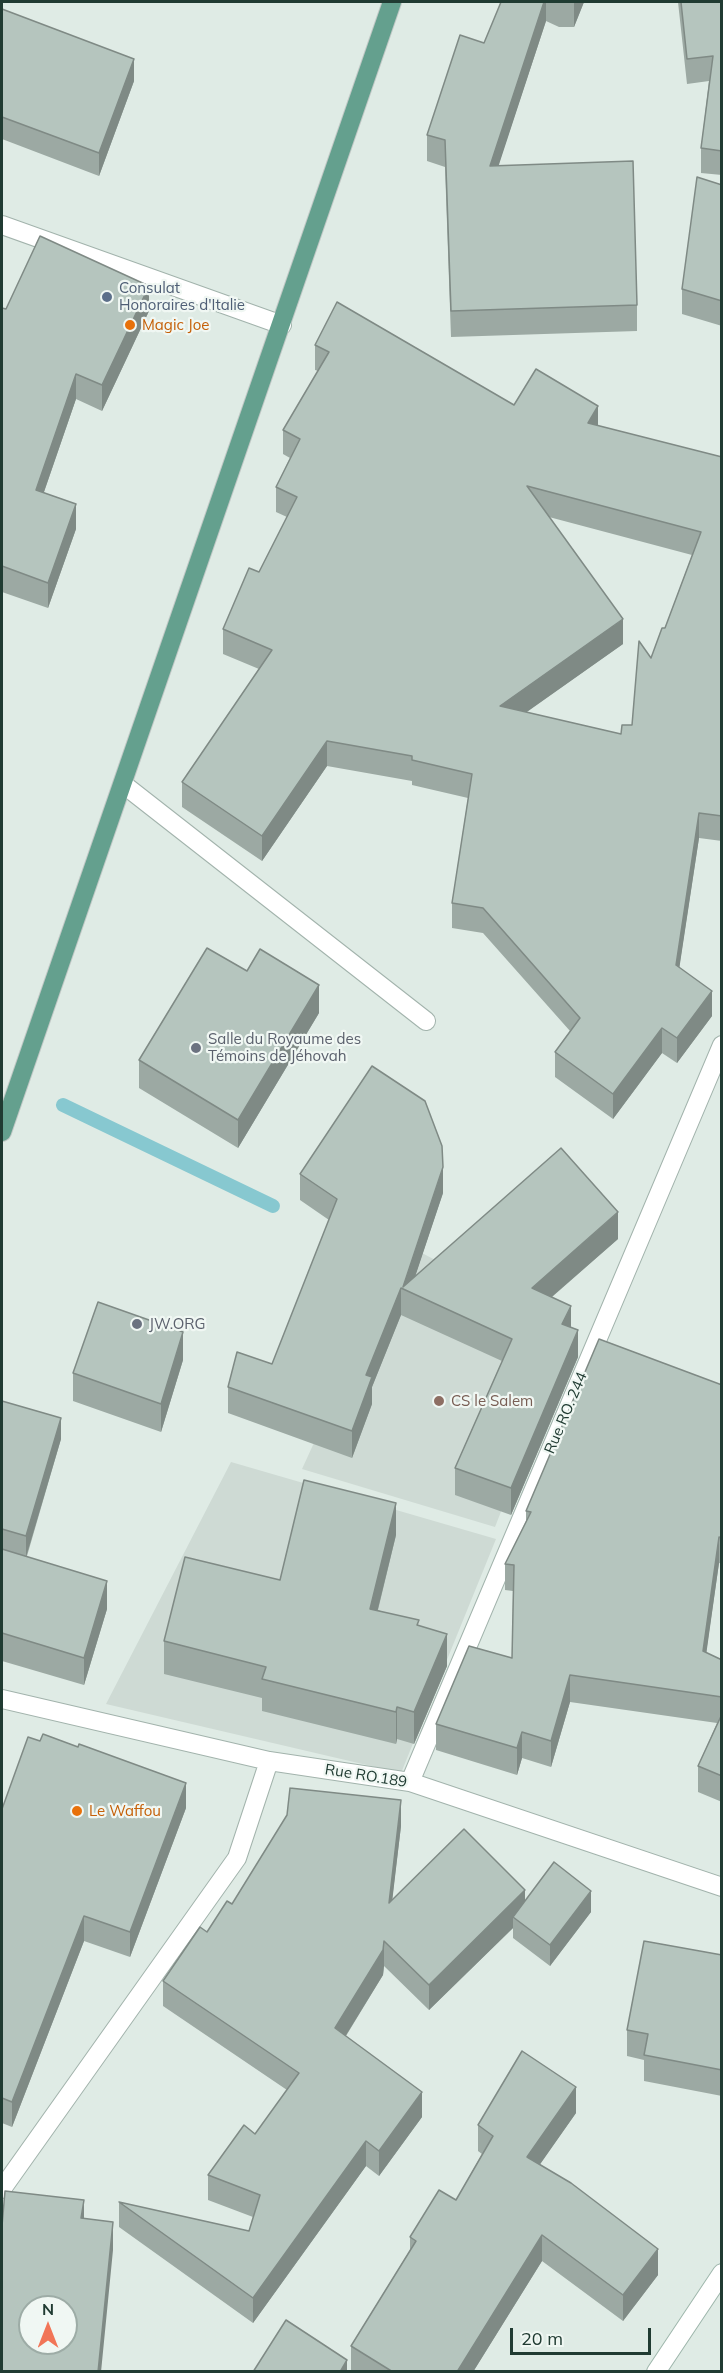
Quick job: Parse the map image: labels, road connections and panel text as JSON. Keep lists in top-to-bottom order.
{
  "streets": {
    "street": ["Rue RO. 244", "Rue RO.189"]
  },
  "crossings": [
    ["Rue RO. 244", "Rue RO.189"]
  ],
  "places": [
    "Consulat Honoraires d'Italie",
    "Magic Joe",
    "Salle du Royaume des Témoins de Jéhovah",
    "JW.ORG",
    "CS le Salem",
    "Le Waffou"
  ],
  "scale_bar": "20 m",
  "north": "top"
}
